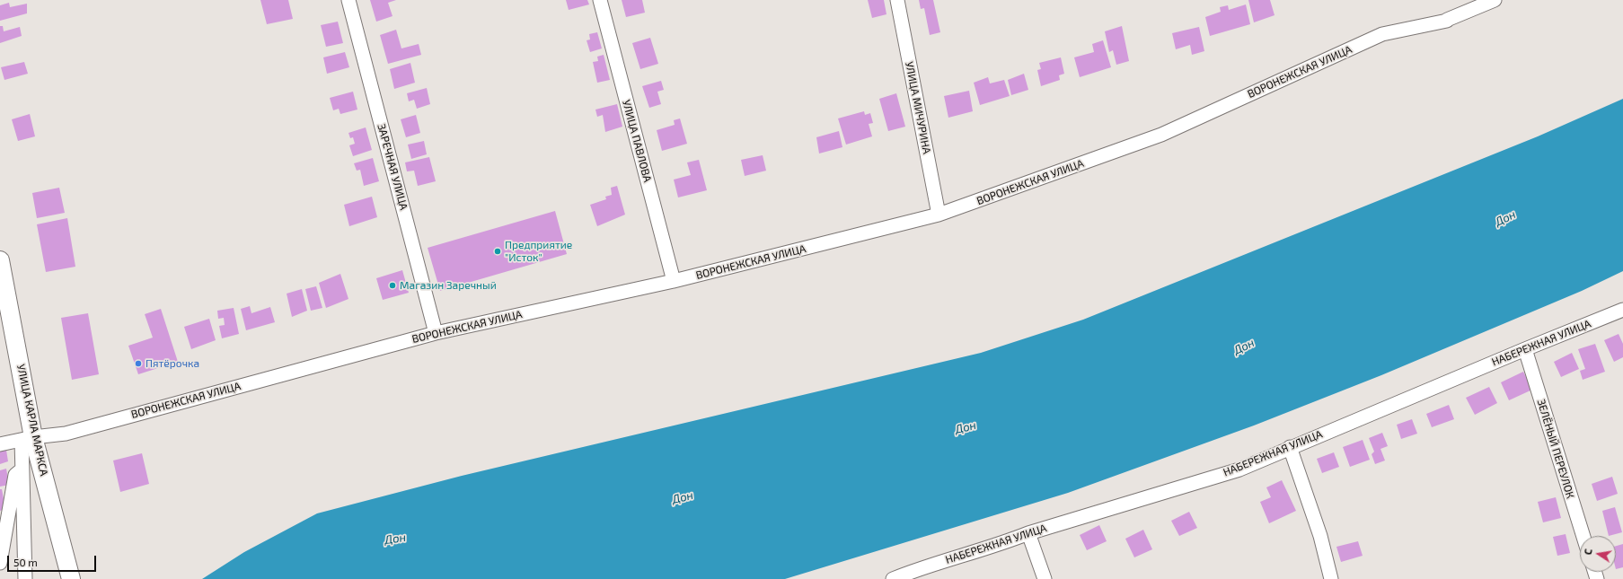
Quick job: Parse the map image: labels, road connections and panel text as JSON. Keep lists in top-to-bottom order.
{
  "streets": {
    "main road": ["УЛИЦА КАРЛА МАРКСА"],
    "street": [
      "ВОРОНЕЖСКАЯ УЛИЦА",
      "УЛИЦА МИЧУРИНА",
      "УЛИЦА ПАВЛОВА",
      "ЗАРЕЧНАЯ УЛИЦА",
      "НАБЕРЕЖНАЯ УЛИЦА",
      "ЗЕЛЁНЫЙ ПЕРЕУЛОК"
    ]
  },
  "crossings": [
    ["ВОРОНЕЖСКАЯ УЛИЦА", "УЛИЦА МИЧУРИНА"],
    ["ВОРОНЕЖСКАЯ УЛИЦА", "УЛИЦА ПАВЛОВА"],
    ["ВОРОНЕЖСКАЯ УЛИЦА", "ЗАРЕЧНАЯ УЛИЦА"],
    ["ВОРОНЕЖСКАЯ УЛИЦА", "УЛИЦА КАРЛА МАРКСА"],
    ["НАБЕРЕЖНАЯ УЛИЦА", "ЗЕЛЁНЫЙ ПЕРЕУЛОК"]
  ],
  "water": ["Дон"],
  "places": ["Предприятие \"Исток\"", "Магазин Заречный", "Пятёрочка"],
  "scale_bar": "50 m",
  "north": "left"
}
